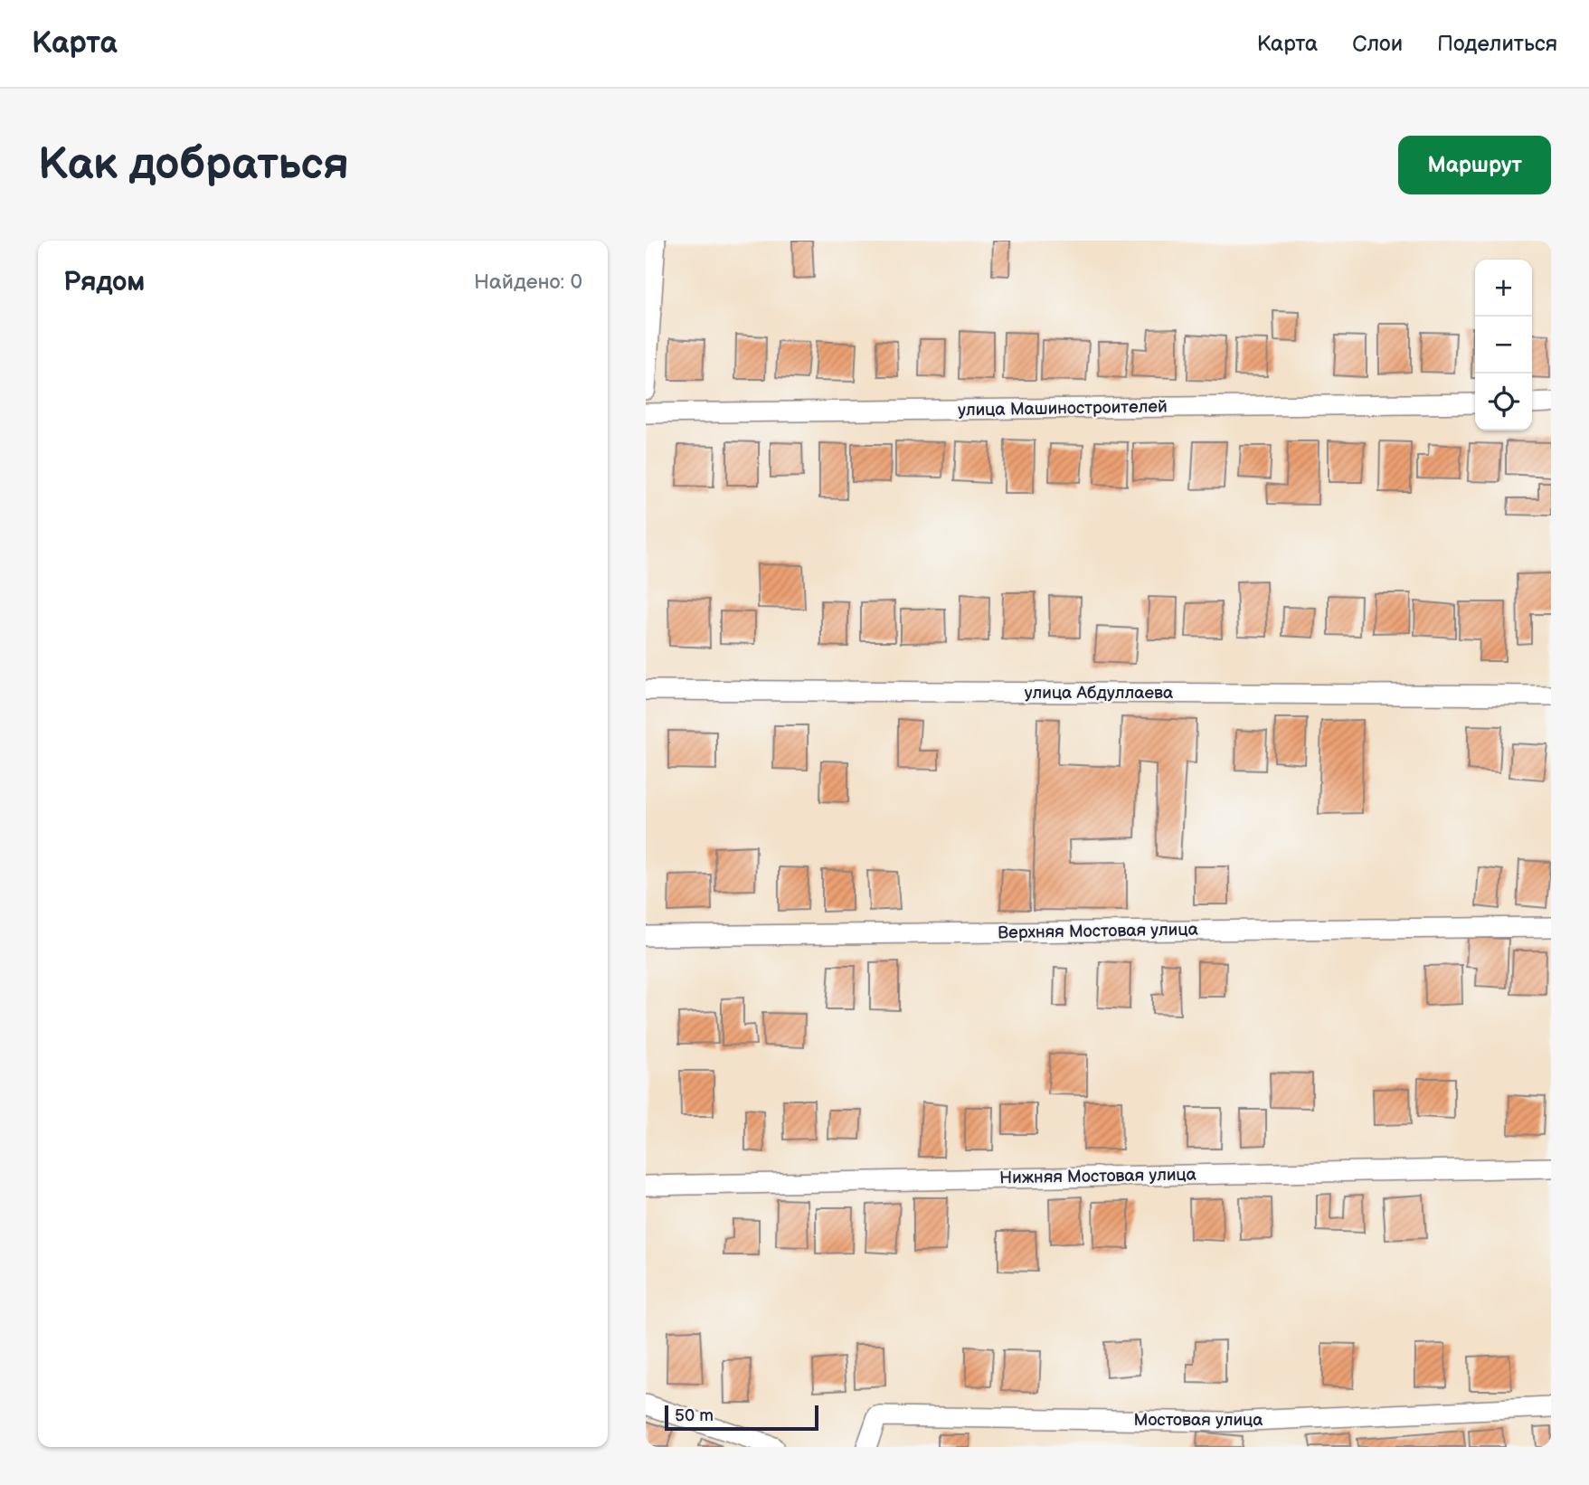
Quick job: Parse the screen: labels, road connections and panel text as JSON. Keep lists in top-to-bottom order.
{
  "streets": {
    "street": [
      "улица Машиностроителей",
      "улица Абдуллаева",
      "Верхняя Мостовая улица",
      "Нижняя Мостовая улица",
      "Мостовая улица"
    ]
  },
  "scale_bar": "50 m",
  "page": {
    "header": "Карта",
    "nav": ["Карта", "Слои", "Поделиться"],
    "buttons": "Маршрут",
    "title": "Как добраться",
    "heading": ["Рядом", "Найдено: 0"],
    "map_buttons": ["+", "−"],
    "scale": "50 m"
  }
}
